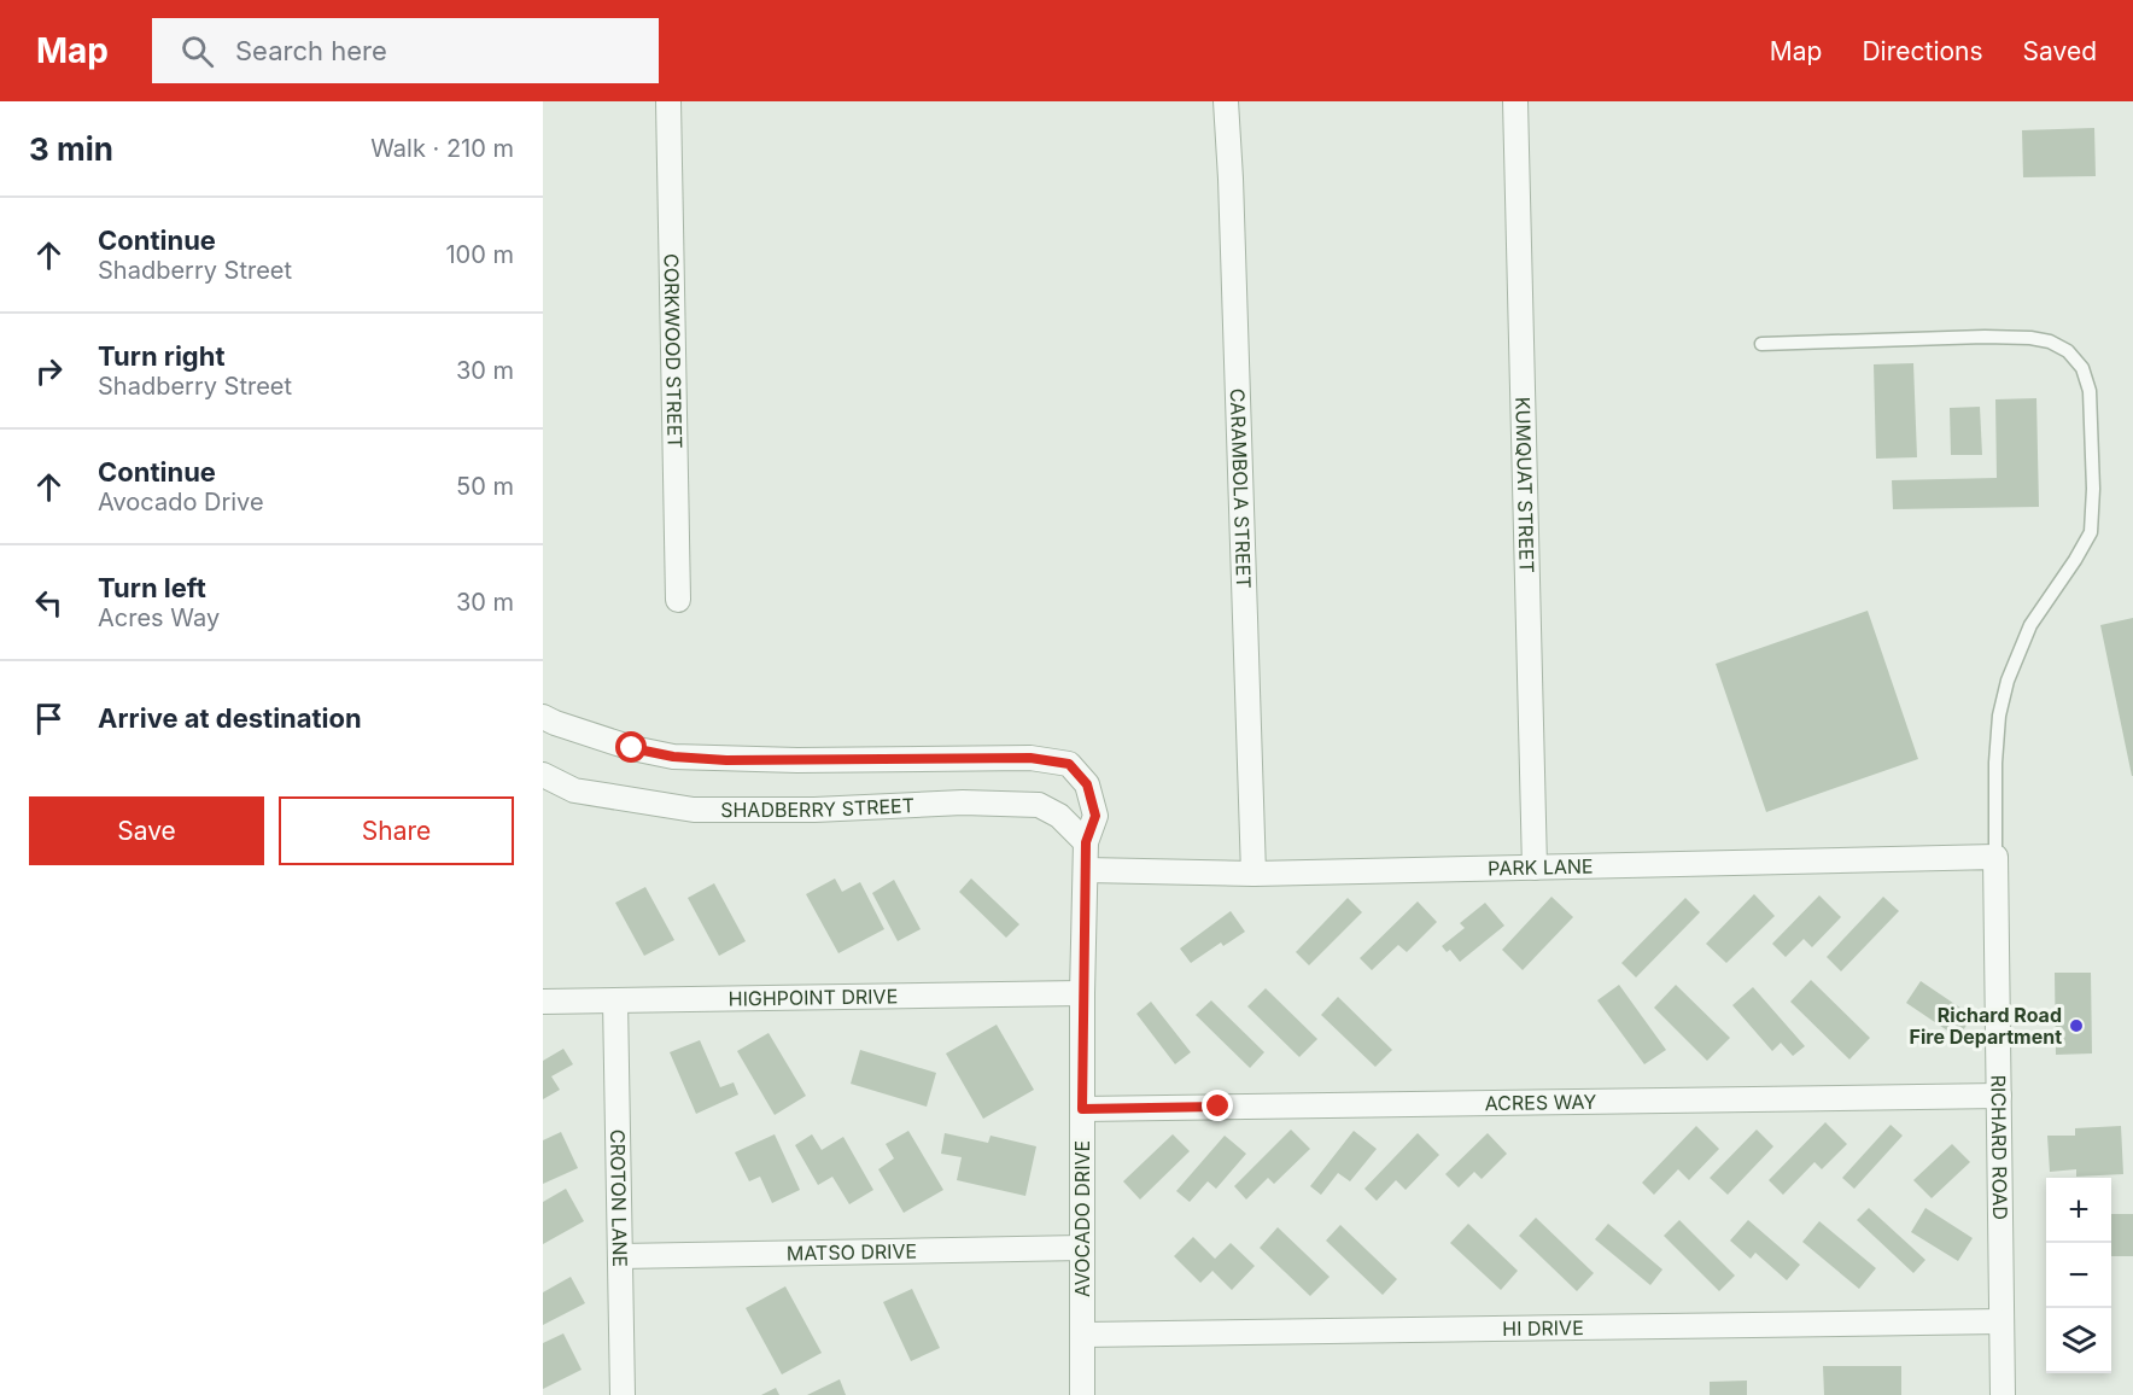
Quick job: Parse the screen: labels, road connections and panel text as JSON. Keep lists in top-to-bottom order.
{
  "streets": {
    "street": [
      "CORKWOOD STREET",
      "KUMQUAT STREET",
      "CARAMBOLA STREET",
      "SHADBERRY STREET",
      "PARK LANE",
      "HIGHPOINT DRIVE",
      "ACRES WAY",
      "RICHARD ROAD",
      "CROTON LANE",
      "AVOCADO DRIVE",
      "MATSO DRIVE",
      "HI DRIVE"
    ]
  },
  "crossings": [
    ["KUMQUAT STREET", "PARK LANE"],
    ["CARAMBOLA STREET", "PARK LANE"],
    ["PARK LANE", "RICHARD ROAD"],
    ["PARK LANE", "AVOCADO DRIVE"],
    ["HIGHPOINT DRIVE", "CROTON LANE"],
    ["HIGHPOINT DRIVE", "AVOCADO DRIVE"],
    ["ACRES WAY", "RICHARD ROAD"],
    ["ACRES WAY", "AVOCADO DRIVE"],
    ["RICHARD ROAD", "HI DRIVE"],
    ["CROTON LANE", "MATSO DRIVE"],
    ["AVOCADO DRIVE", "MATSO DRIVE"],
    ["AVOCADO DRIVE", "HI DRIVE"]
  ],
  "places": ["Richard Road Fire Department"],
  "page": {
    "header": "Map",
    "search": "Search here",
    "nav": ["Map", "Directions", "Saved"],
    "heading": ["3 min", "Walk · 210 m"],
    "list": [
      ["Continue", "Shadberry Street", "100 m"],
      ["Turn right", "Shadberry Street", "30 m"],
      ["Continue", "Avocado Drive", "50 m"],
      ["Turn left", "Acres Way", "30 m"],
      "Arrive at destination"
    ],
    "buttons": ["Save", "Share"],
    "map_buttons": ["+", "−"]
  }
}
